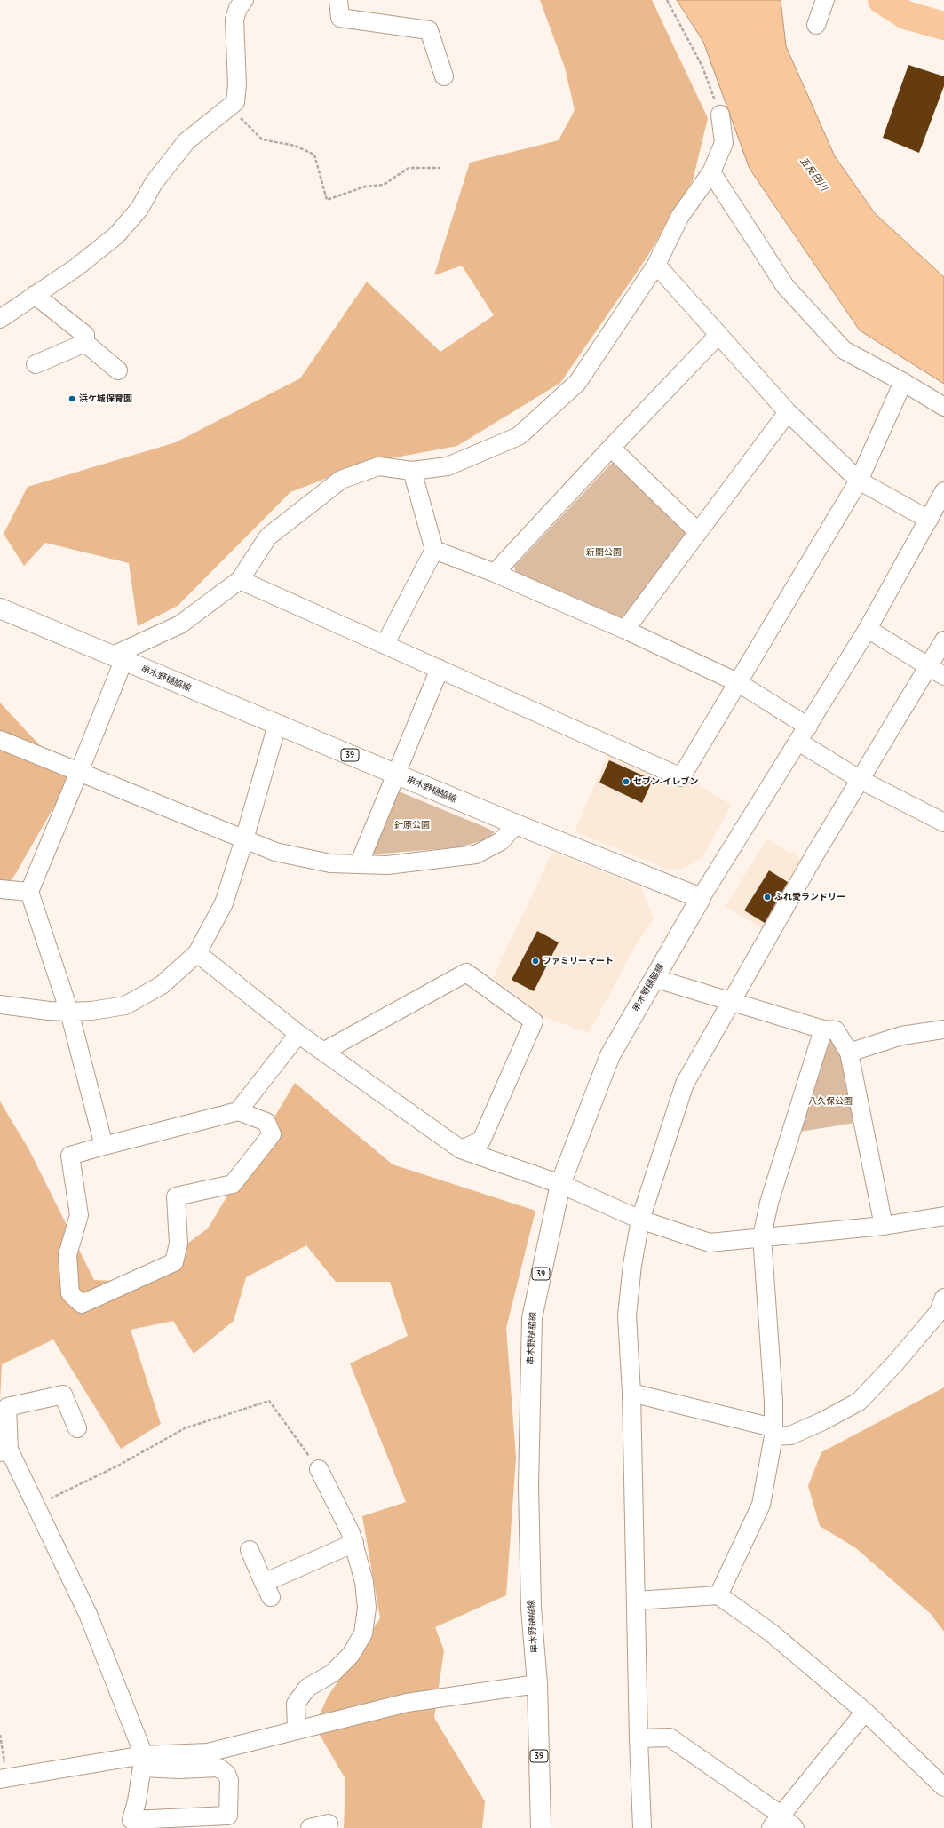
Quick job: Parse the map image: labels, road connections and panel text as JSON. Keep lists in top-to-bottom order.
{
  "streets": {
    "main road": ["串木野樋脇線", "39"]
  },
  "water": ["五反田川"],
  "parks": ["新開公園", "針原公園", "八久保公園"],
  "places": [
    "浜ケ城保育園",
    "セブン-イレブン",
    "ふれ愛ランドリー",
    "ファミリーマート"
  ]
}
